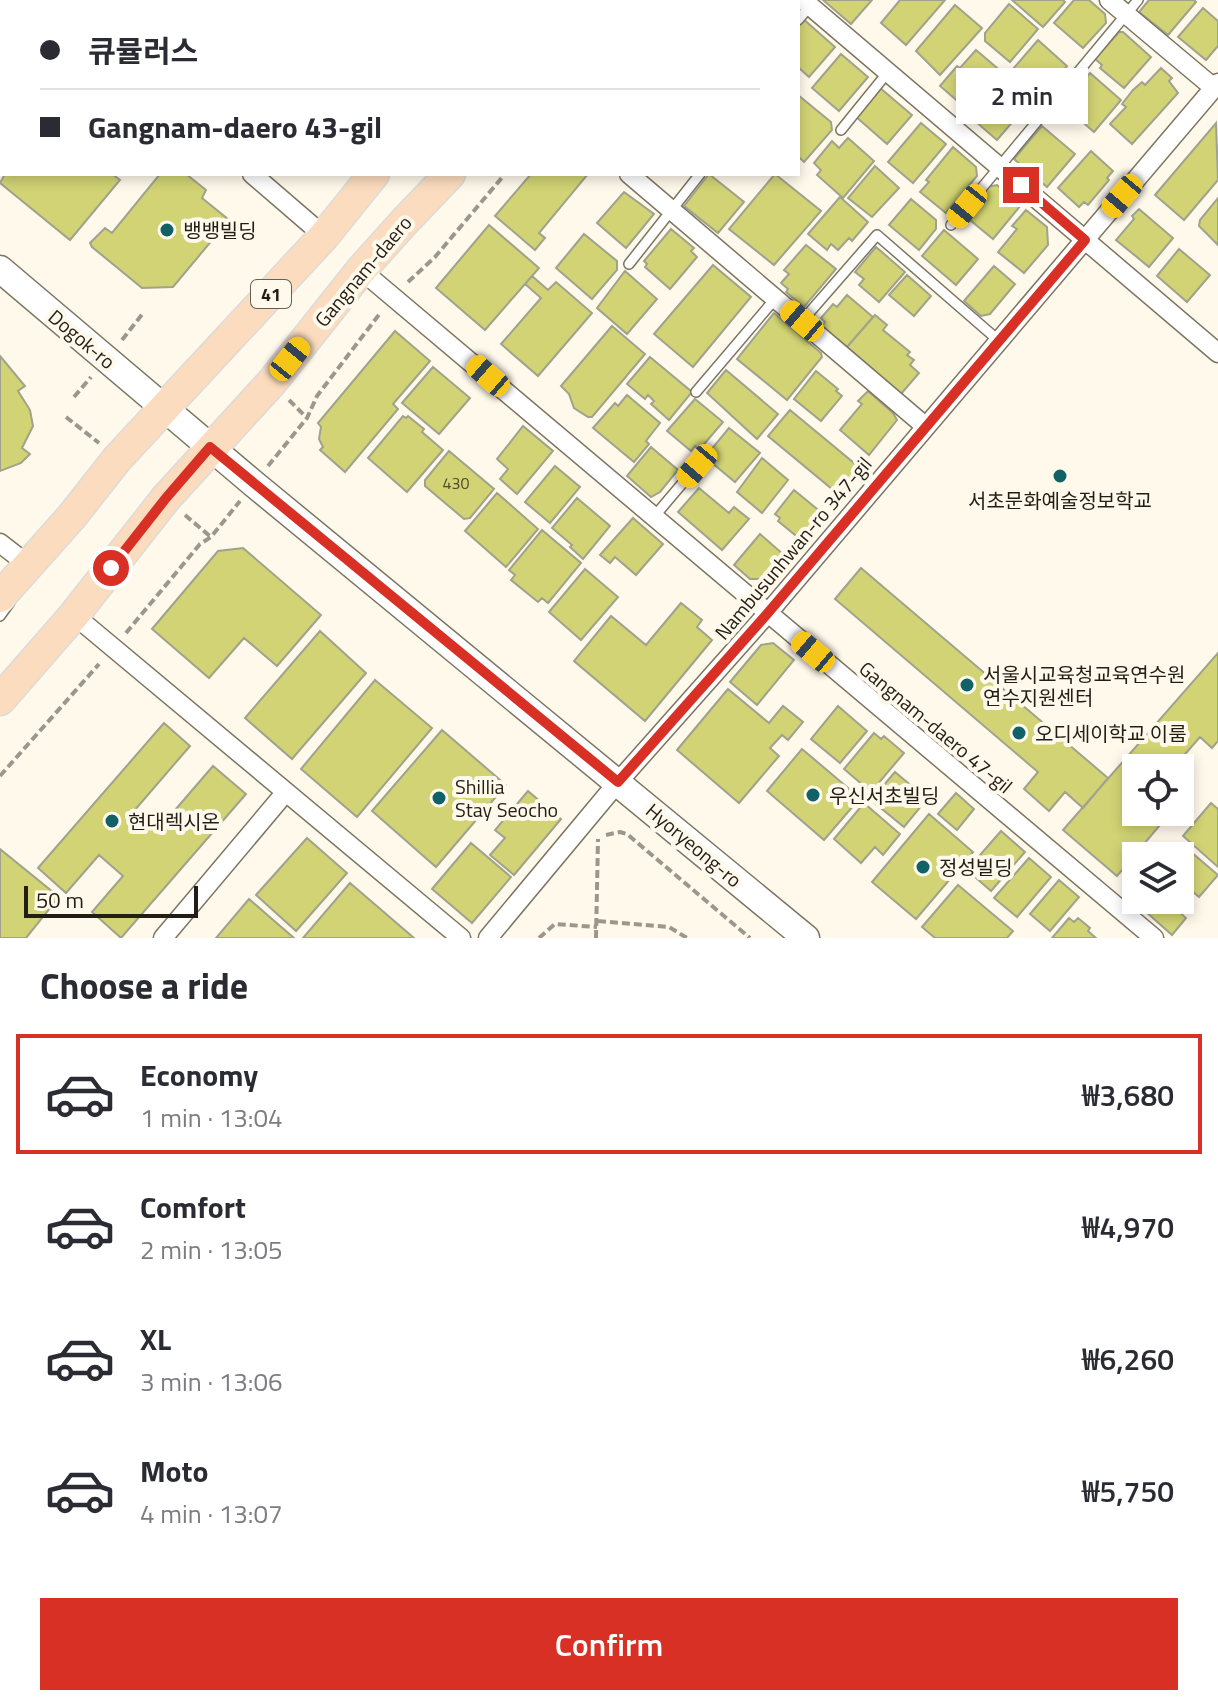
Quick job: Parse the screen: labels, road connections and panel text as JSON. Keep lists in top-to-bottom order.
{
  "streets": {
    "main road": [
      "Gangnam-daero",
      "41",
      "Dogok-ro",
      "Hyoryeong-ro"
    ],
    "street": ["Nambusunhwan-ro 347-gil", "Gangnam-daero 47-gil"]
  },
  "crossings": [
    ["Gangnam-daero", "Dogok-ro"],
    ["Gangnam-daero", "Gangnam-daero 47-gil"],
    ["Gangnam-daero", "Hyoryeong-ro"],
    ["41", "Dogok-ro"],
    ["Dogok-ro", "Hyoryeong-ro"],
    ["Nambusunhwan-ro 347-gil", "Gangnam-daero 47-gil"],
    ["Nambusunhwan-ro 347-gil", "Hyoryeong-ro"]
  ],
  "places": [
    "뱅뱅빌딩",
    "서초문화예술정보학교",
    "서울시교육청교육연수원 연수지원센터",
    "오디세이학교 이룸",
    "우신서초빌딩",
    "Shillia Stay Seocho",
    "현대렉시온",
    "정성빌딩"
  ],
  "house_numbers": ["430"],
  "scale_bar": "50 m",
  "page": {
    "banner": ["큐뮬러스", "Gangnam-daero 43-gil"],
    "bubble": "2 min",
    "scale": "50 m",
    "heading": "Choose a ride",
    "list": [
      {
        "name": "Economy",
        "note": "1 min · 13:04",
        "value": "₩3,680"
      },
      {
        "name": "Comfort",
        "note": "2 min · 13:05",
        "value": "₩4,970"
      },
      {
        "name": "XL",
        "note": "3 min · 13:06",
        "value": "₩6,260"
      },
      {
        "name": "Moto",
        "note": "4 min · 13:07",
        "value": "₩5,750"
      }
    ],
    "buttons": "Confirm"
  }
}
